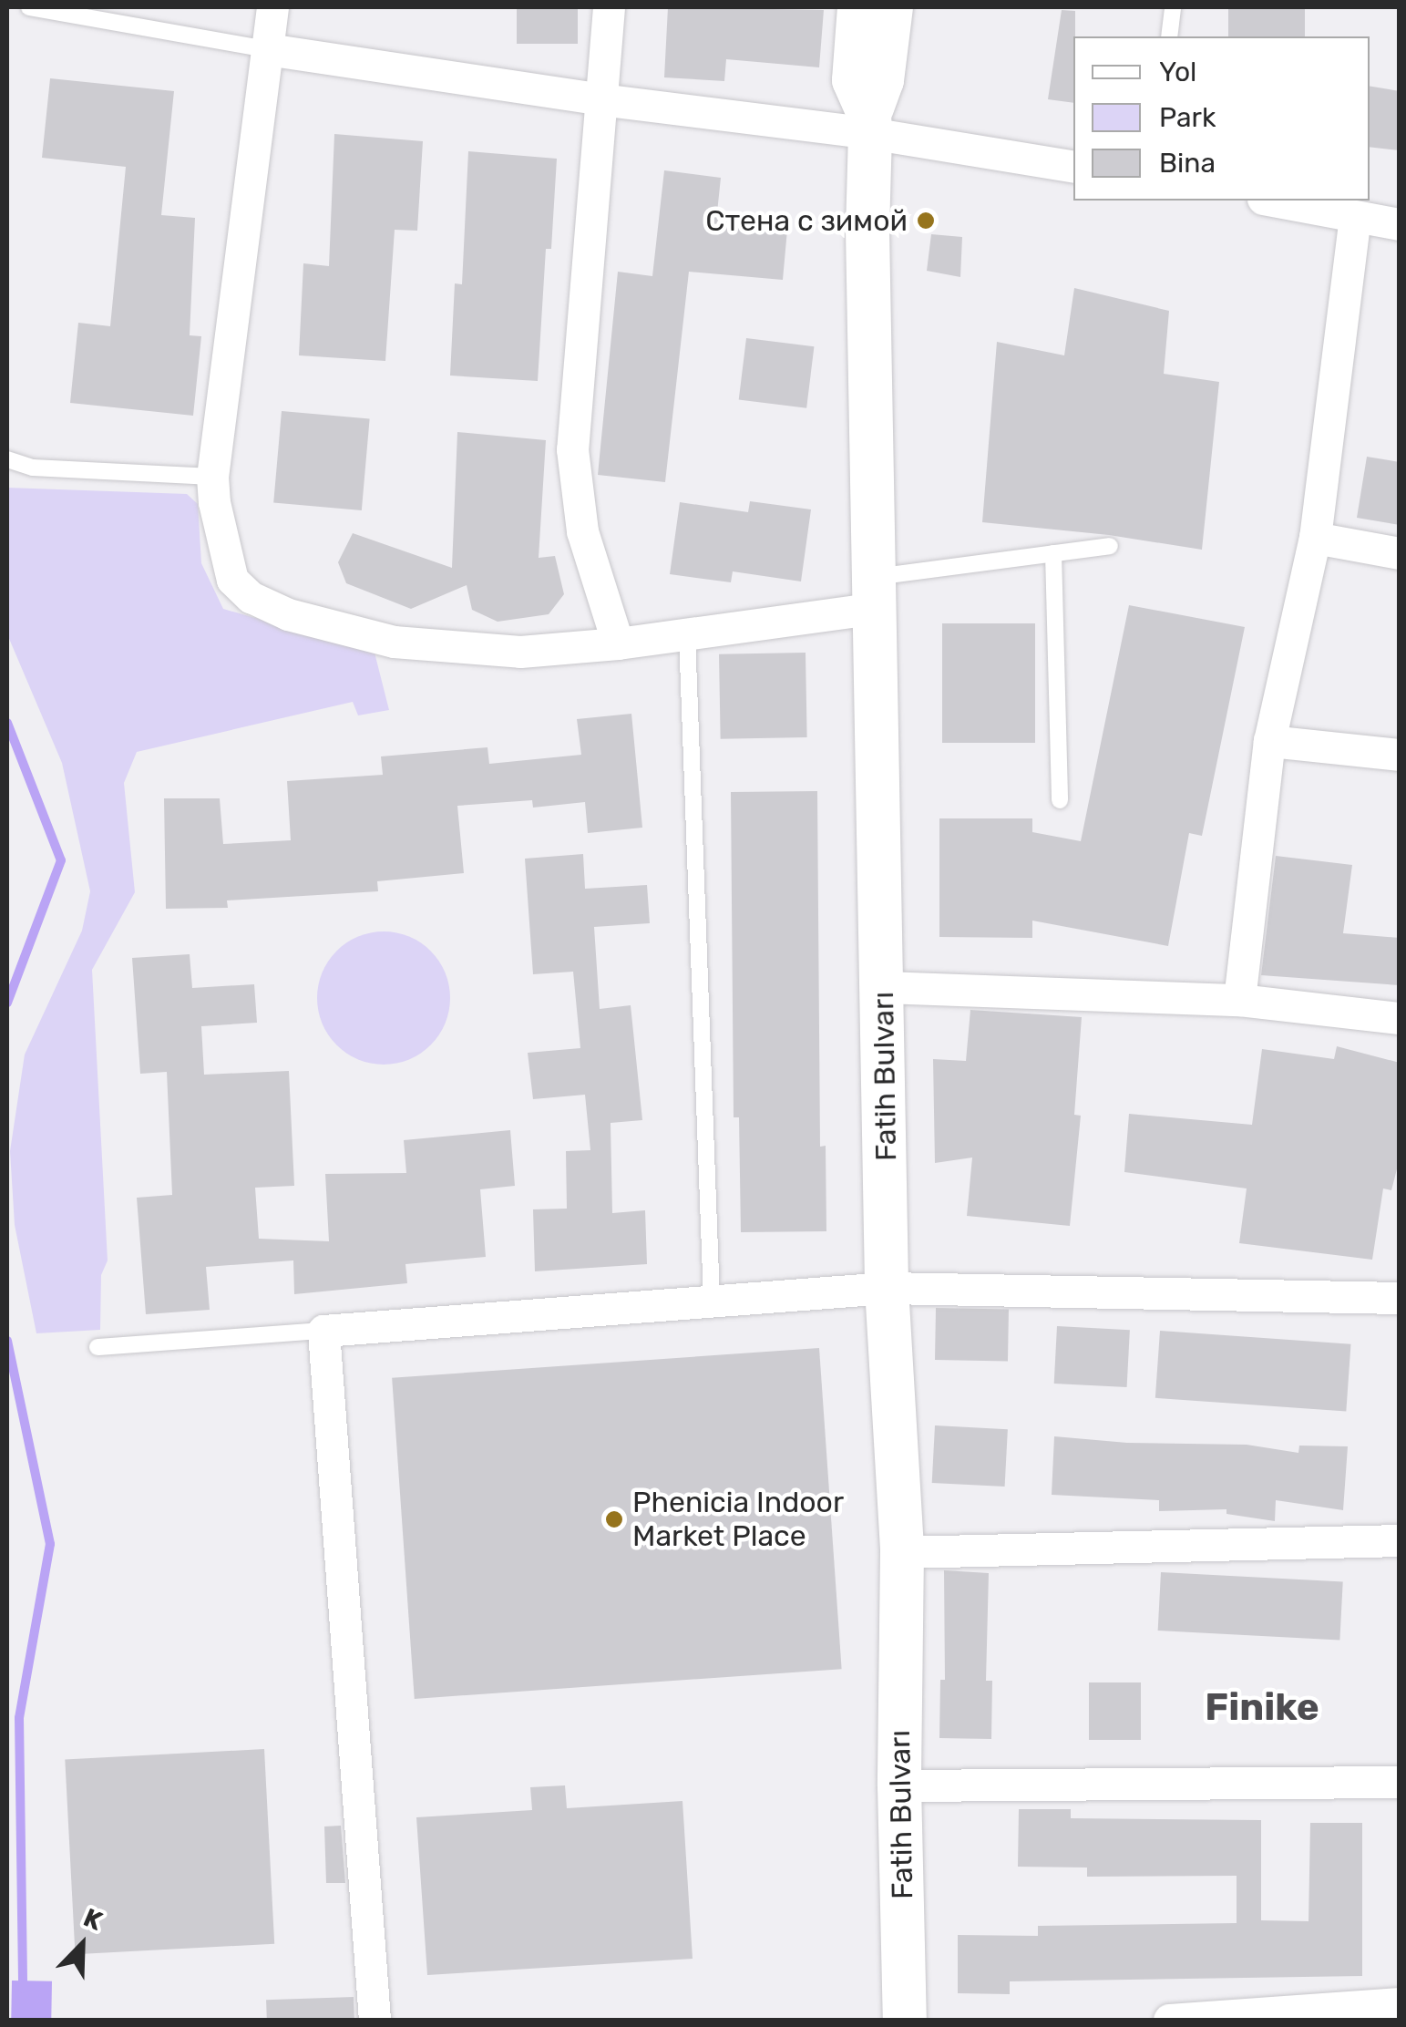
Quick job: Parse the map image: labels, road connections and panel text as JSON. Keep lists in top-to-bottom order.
{
  "streets": {
    "street": ["Fatih Bulvarı"]
  },
  "districts": ["Finike"],
  "places": ["Стена с зимой", "Phenicia Indoor Market Place"],
  "legend": ["Yol", "Park", "Bina"],
  "north": "top right"
}
